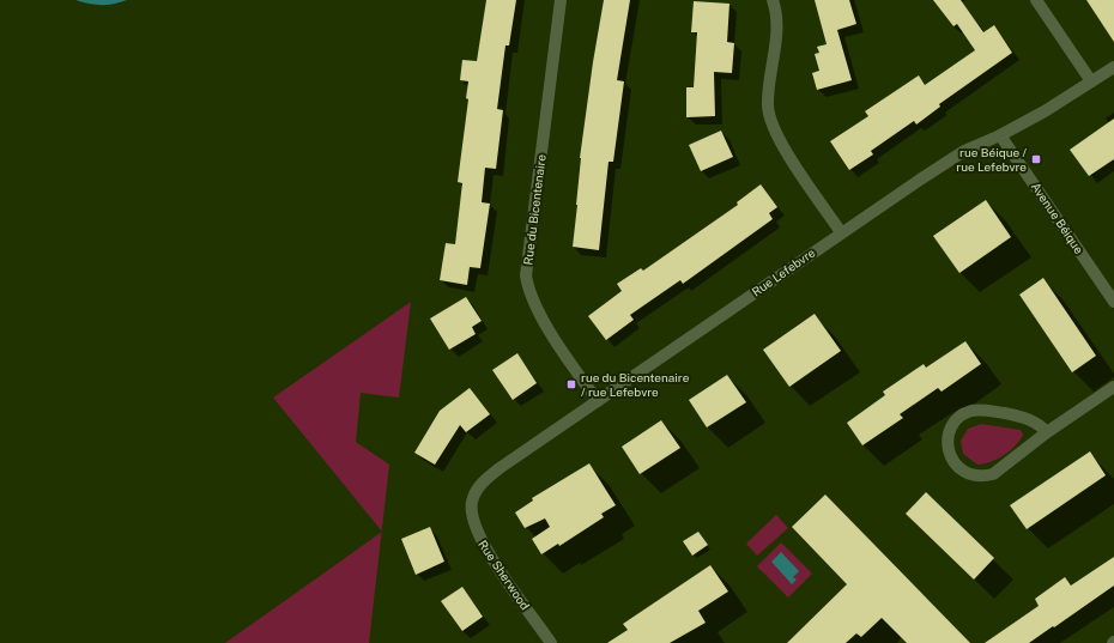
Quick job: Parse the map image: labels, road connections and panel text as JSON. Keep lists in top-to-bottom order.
{
  "streets": {
    "street": [
      "Rue du Bicentenaire",
      "Avenue Béique",
      "Rue Lefebvre",
      "Rue Sherwood"
    ]
  },
  "crossings": [
    ["Rue du Bicentenaire", "Rue Lefebvre"],
    ["Avenue Béique", "Rue Lefebvre"],
    ["Rue Lefebvre", "Rue Sherwood"]
  ],
  "places": {
    "transit": ["rue Béique / rue Lefebvre", "rue du Bicentenaire / rue Lefebvre"]
  }
}
